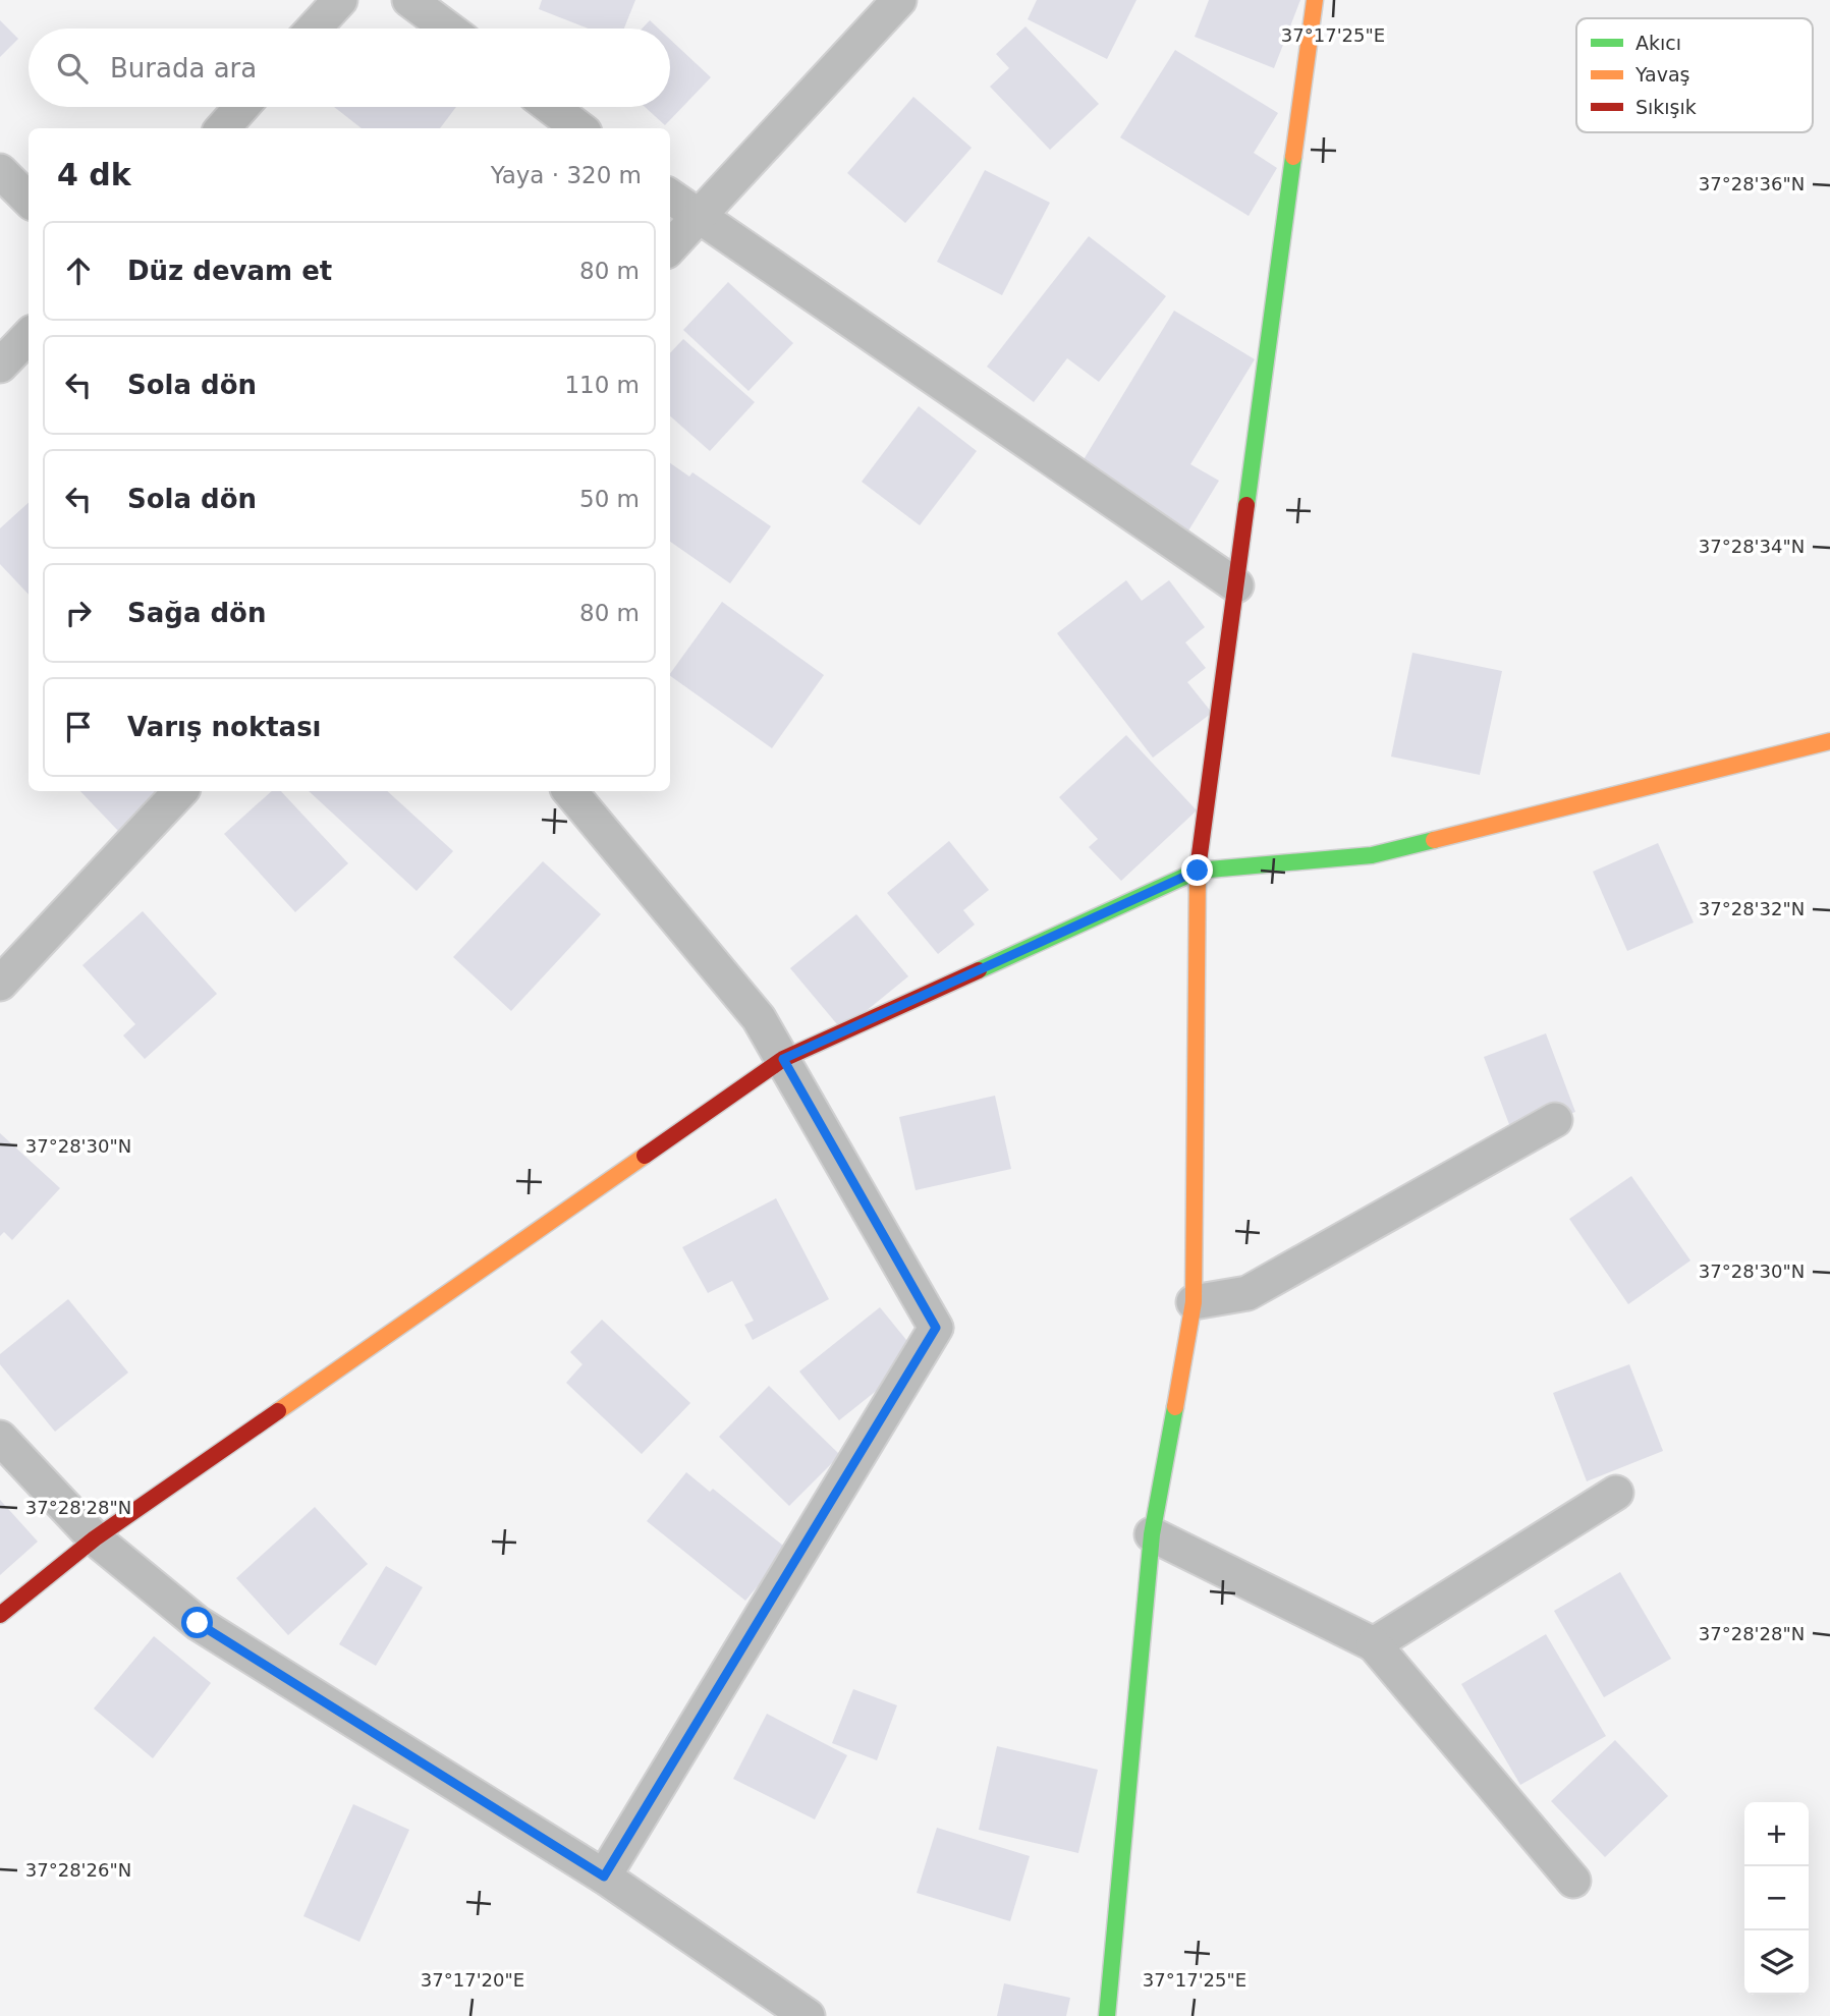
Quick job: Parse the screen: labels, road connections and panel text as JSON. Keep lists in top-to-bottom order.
{
  "legend": ["Akıcı", "Yavaş", "Sıkışık"],
  "page": {
    "search": "Burada ara",
    "heading": ["4 dk", "Yaya · 320 m"],
    "list": [
      ["Düz devam et", "80 m"],
      ["Sola dön", "110 m"],
      ["Sola dön", "50 m"],
      ["Sağa dön", "80 m"],
      "Varış noktası"
    ],
    "map_buttons": ["+", "−"]
  },
  "coordinates": [
    "37°17'25\"E",
    "37°28'36\"N",
    "37°28'34\"N",
    "37°28'32\"N",
    "37°28'30\"N",
    "37°28'28\"N",
    "37°28'26\"N",
    "37°17'20\"E"
  ]
}
